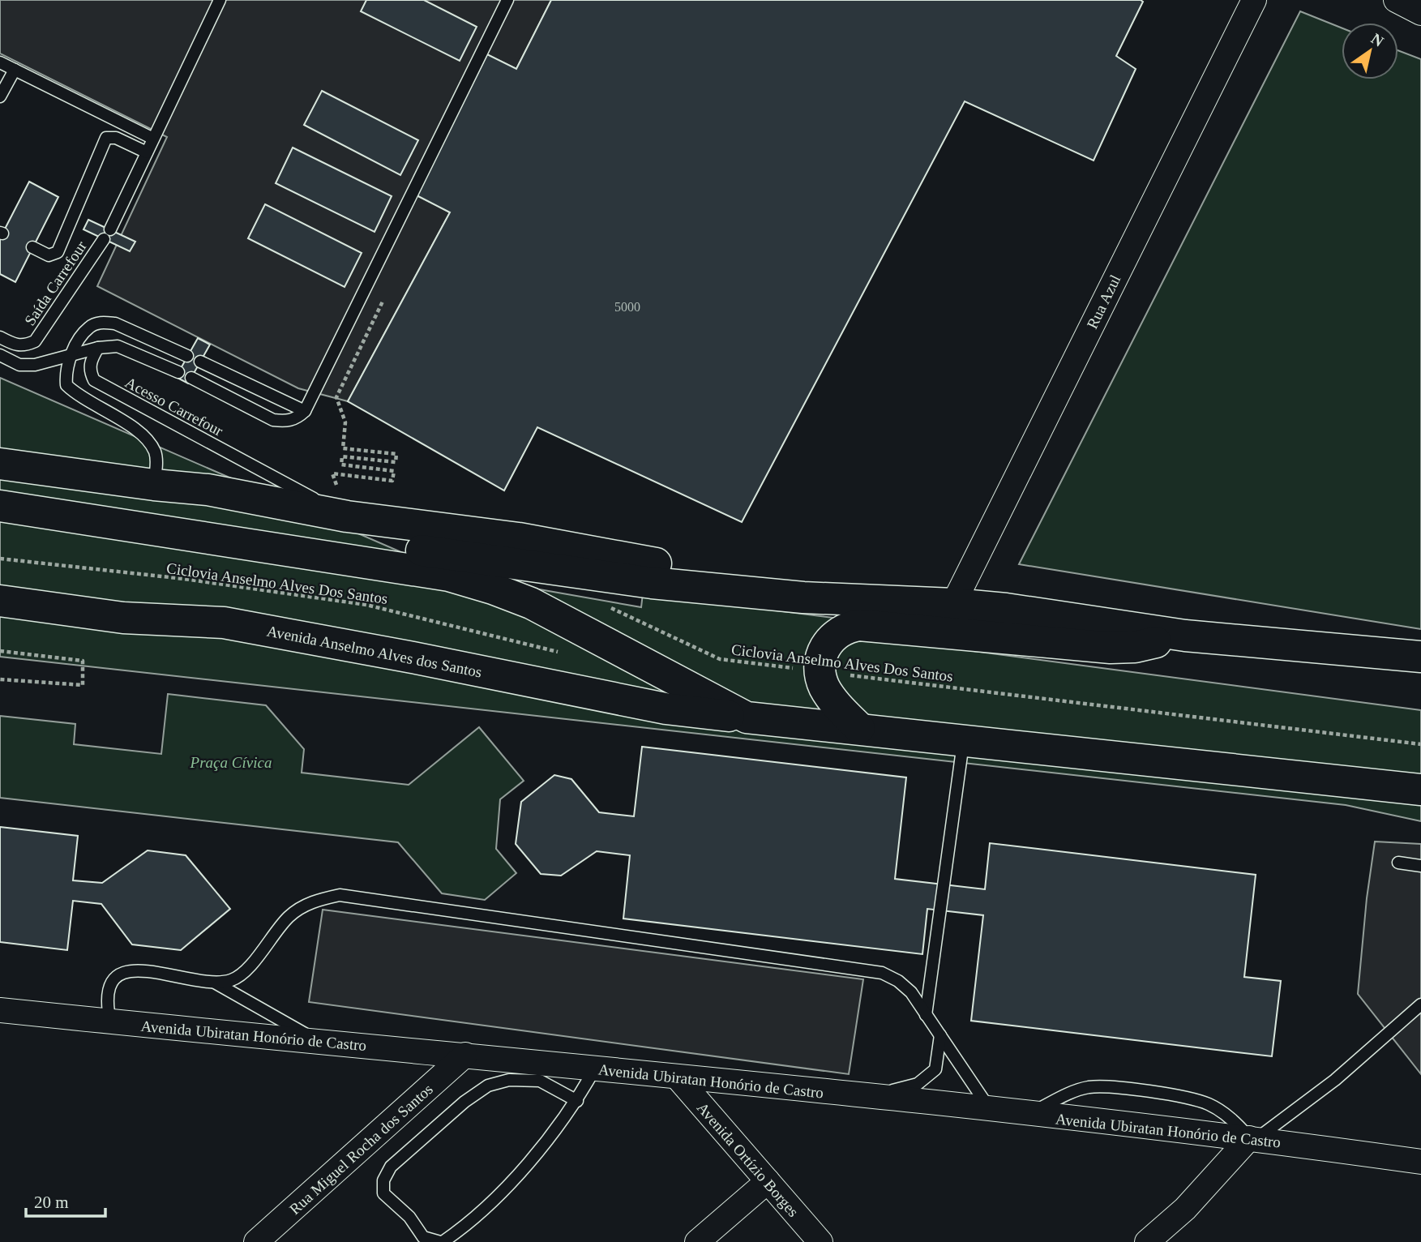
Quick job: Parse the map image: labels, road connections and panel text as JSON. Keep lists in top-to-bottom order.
{
  "streets": {
    "main road": ["Avenida Anselmo Alves dos Santos"],
    "street": [
      "Rua Azul",
      "Avenida Ubiratan Honório de Castro",
      "Rua Miguel Rocha dos Santos",
      "Avenida Ortízio Borges"
    ],
    "lane": ["Saída Carrefour", "Acesso Carrefour"],
    "path": ["Ciclovia Anselmo Alves Dos Santos"]
  },
  "crossings": [
    ["Avenida Ubiratan Honório de Castro", "Rua Miguel Rocha dos Santos"],
    ["Avenida Ubiratan Honório de Castro", "Avenida Ortízio Borges"]
  ],
  "parks": ["Praça Cívica"],
  "house_numbers": ["5000"],
  "scale_bar": "20 m",
  "north": "top right"
}
